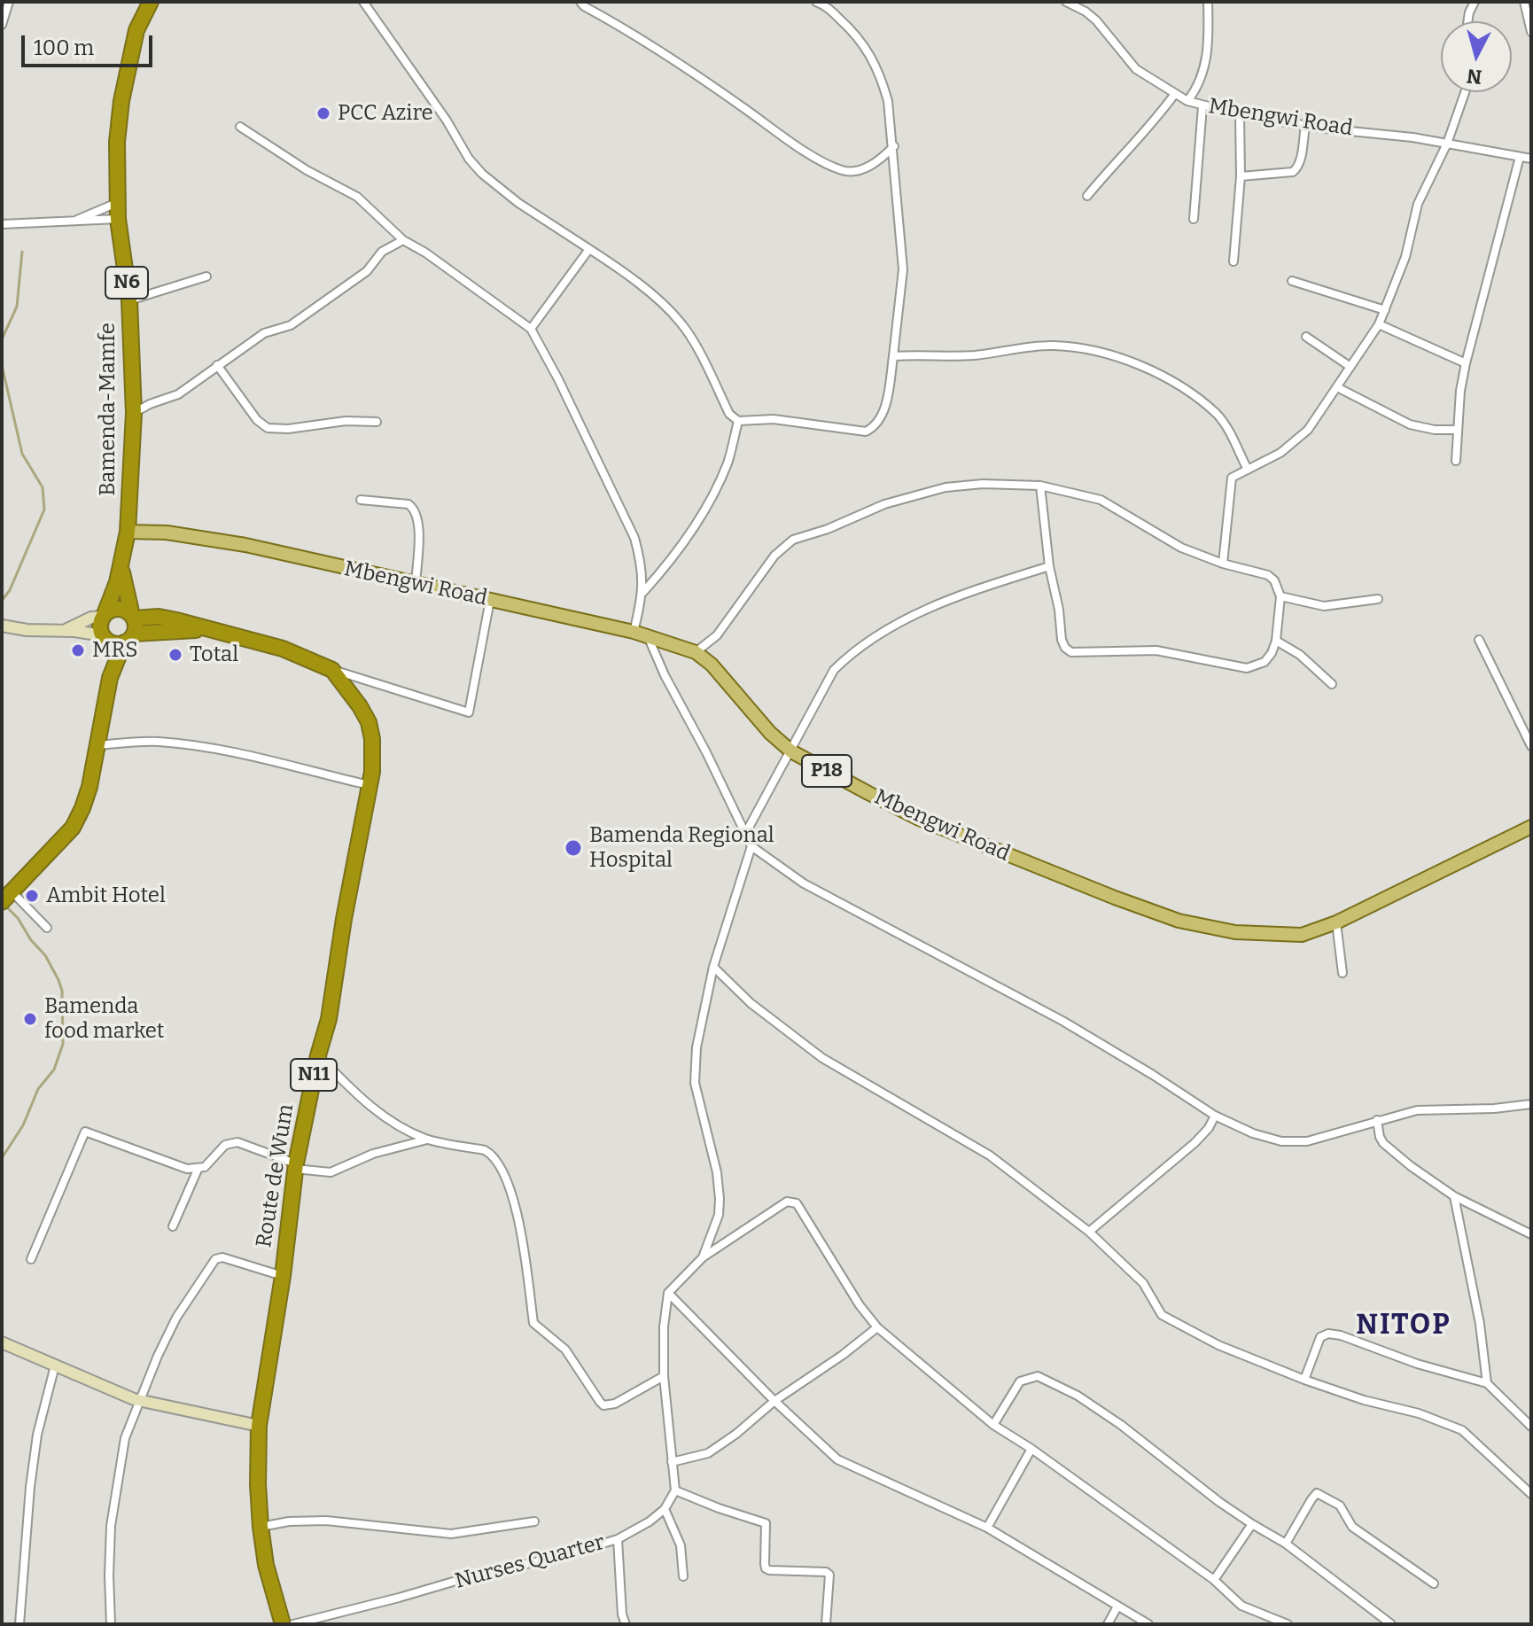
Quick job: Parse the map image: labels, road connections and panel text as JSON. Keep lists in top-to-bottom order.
{
  "streets": {
    "highway": [
      "N6",
      "Bamenda-Mamfe",
      "N11",
      "Route de Wum"
    ],
    "main road": ["Mbengwi Road", "P18"],
    "street": ["Nurses Quarter"]
  },
  "crossings": [
    ["Mbengwi Road", "Bamenda-Mamfe"],
    ["N6", "Bamenda-Mamfe"],
    ["N6", "Route de Wum"],
    ["Bamenda-Mamfe", "Route de Wum"]
  ],
  "districts": ["NITOP"],
  "places": [
    "PCC Azire",
    "MRS",
    "Total",
    "Bamenda Regional Hospital",
    "Ambit Hotel",
    "Bamenda food market"
  ],
  "scale_bar": "100 m",
  "north": "bottom"
}
